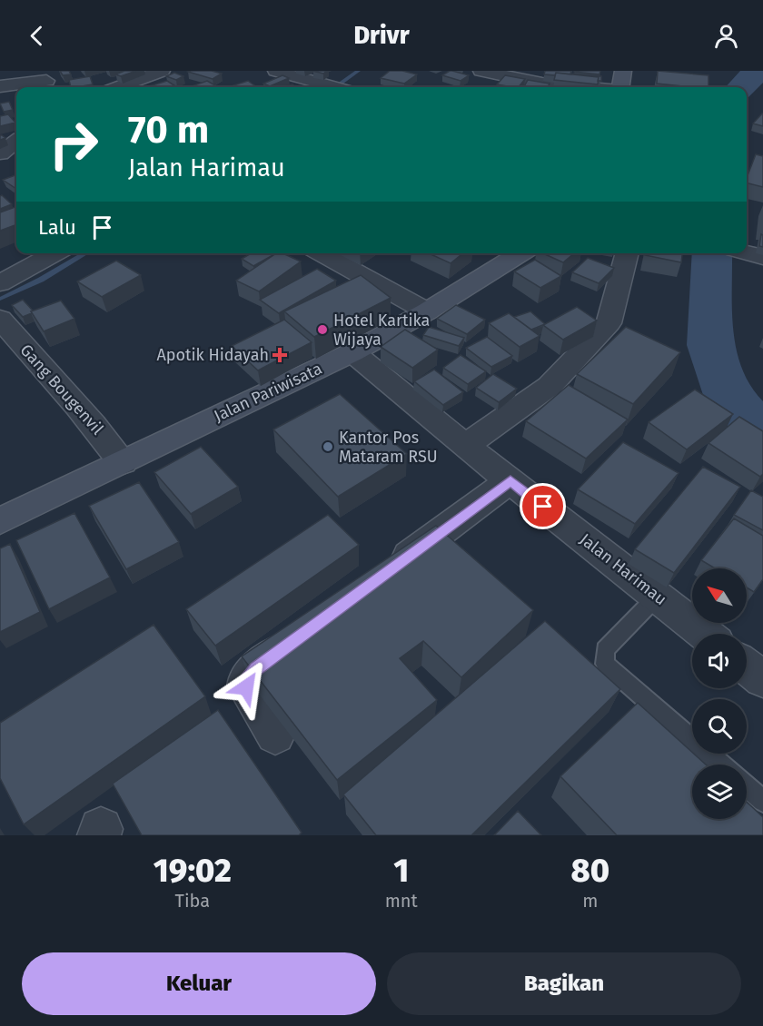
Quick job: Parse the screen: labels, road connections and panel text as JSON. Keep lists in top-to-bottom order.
{
  "streets": {
    "street": ["Gang Bougenvil", "Jalan Pariwisata", "Jalan Harimau"]
  },
  "crossings": [
    ["Gang Bougenvil", "Jalan Pariwisata"],
    ["Jalan Pariwisata", "Jalan Harimau"]
  ],
  "places": {
    "other": ["Hotel Kartika Wijaya", "Kantor Pos Mataram RSU"],
    "health": ["Apotik Hidayah"]
  },
  "north": "top left",
  "page": {
    "header": "Drivr",
    "turn": ["70 m", "Jalan Harimau"],
    "then": "Lalu",
    "eta": [
      "19:02",
      "Tiba",
      "1",
      "mnt",
      "80",
      "m"
    ],
    "buttons": ["Keluar", "Bagikan"]
  }
}
